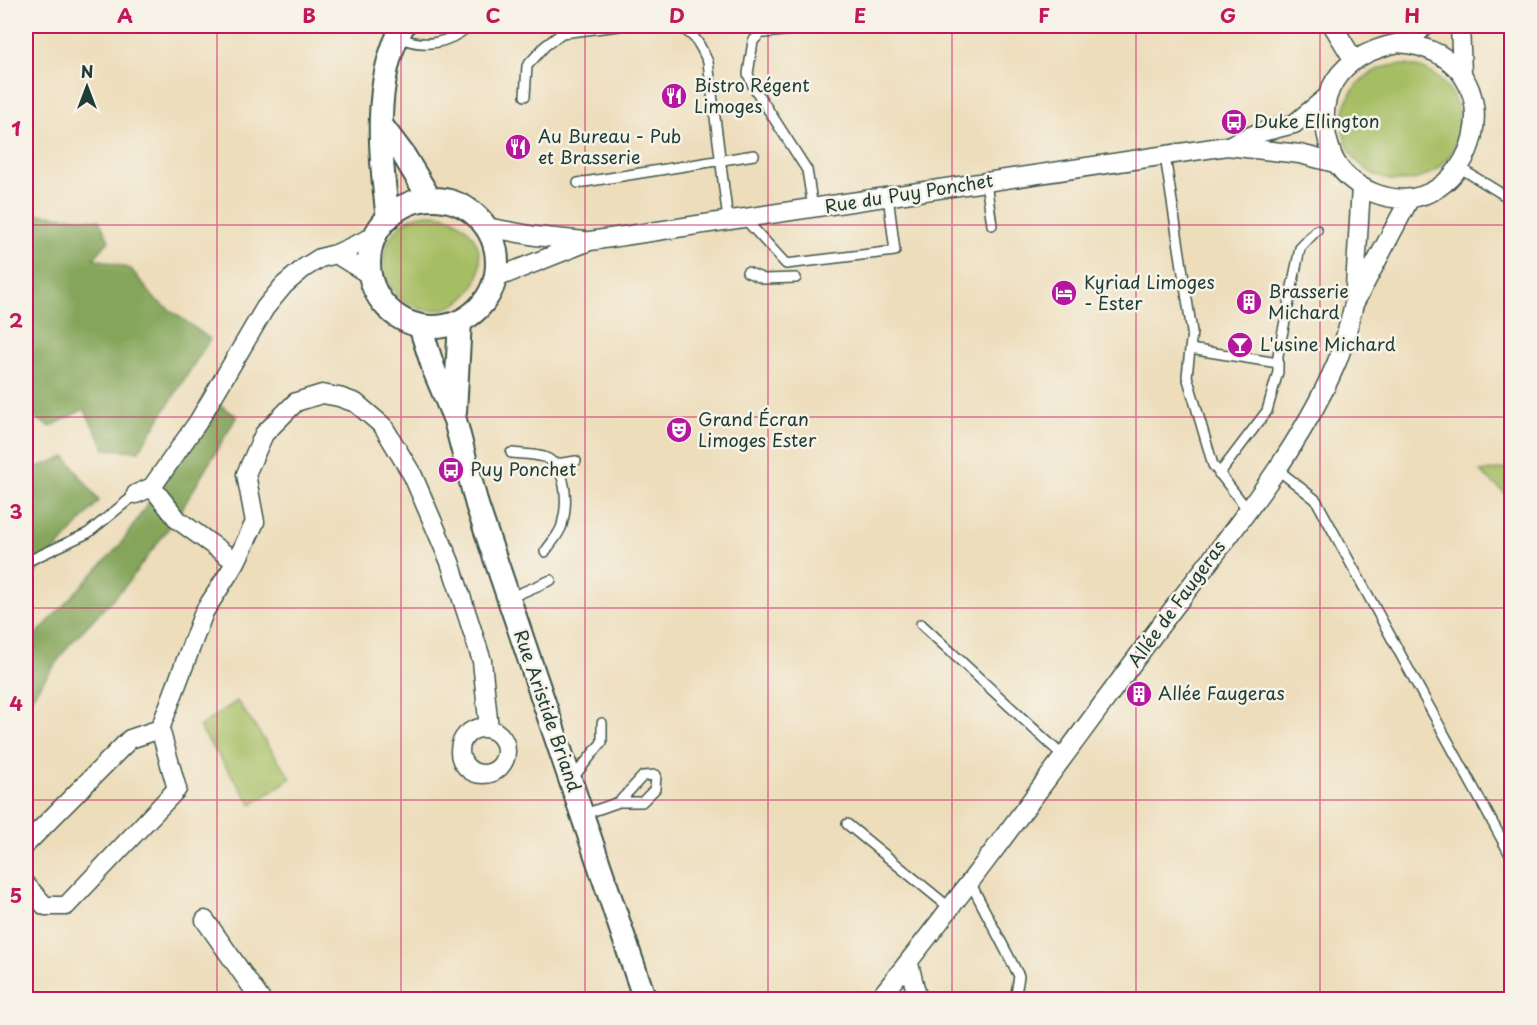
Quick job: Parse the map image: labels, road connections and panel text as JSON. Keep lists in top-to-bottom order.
{
  "streets": {
    "street": ["Rue du Puy Ponchet", "Allée de Faugeras", "Rue Aristide Briand"]
  },
  "crossings": [
    ["Rue du Puy Ponchet", "Rue Aristide Briand"]
  ],
  "places": {
    "restaurant": ["Bistro Régent Limoges", "Au Bureau - Pub et Brasserie"],
    "bus stop": ["Duke Ellington", "Puy Ponchet"],
    "hotel": ["Kyriad Limoges - Ester"],
    "building": ["Brasserie Michard", "Allée Faugeras"],
    "bar": ["L'usine Michard"],
    "theatre": ["Grand Écran Limoges Ester"]
  },
  "north": "top",
  "grid": {
    "columns": [
      "A",
      "B",
      "C",
      "D",
      "E",
      "F",
      "G",
      "H"
    ],
    "rows": [
      "1",
      "2",
      "3",
      "4",
      "5"
    ]
  }
}
